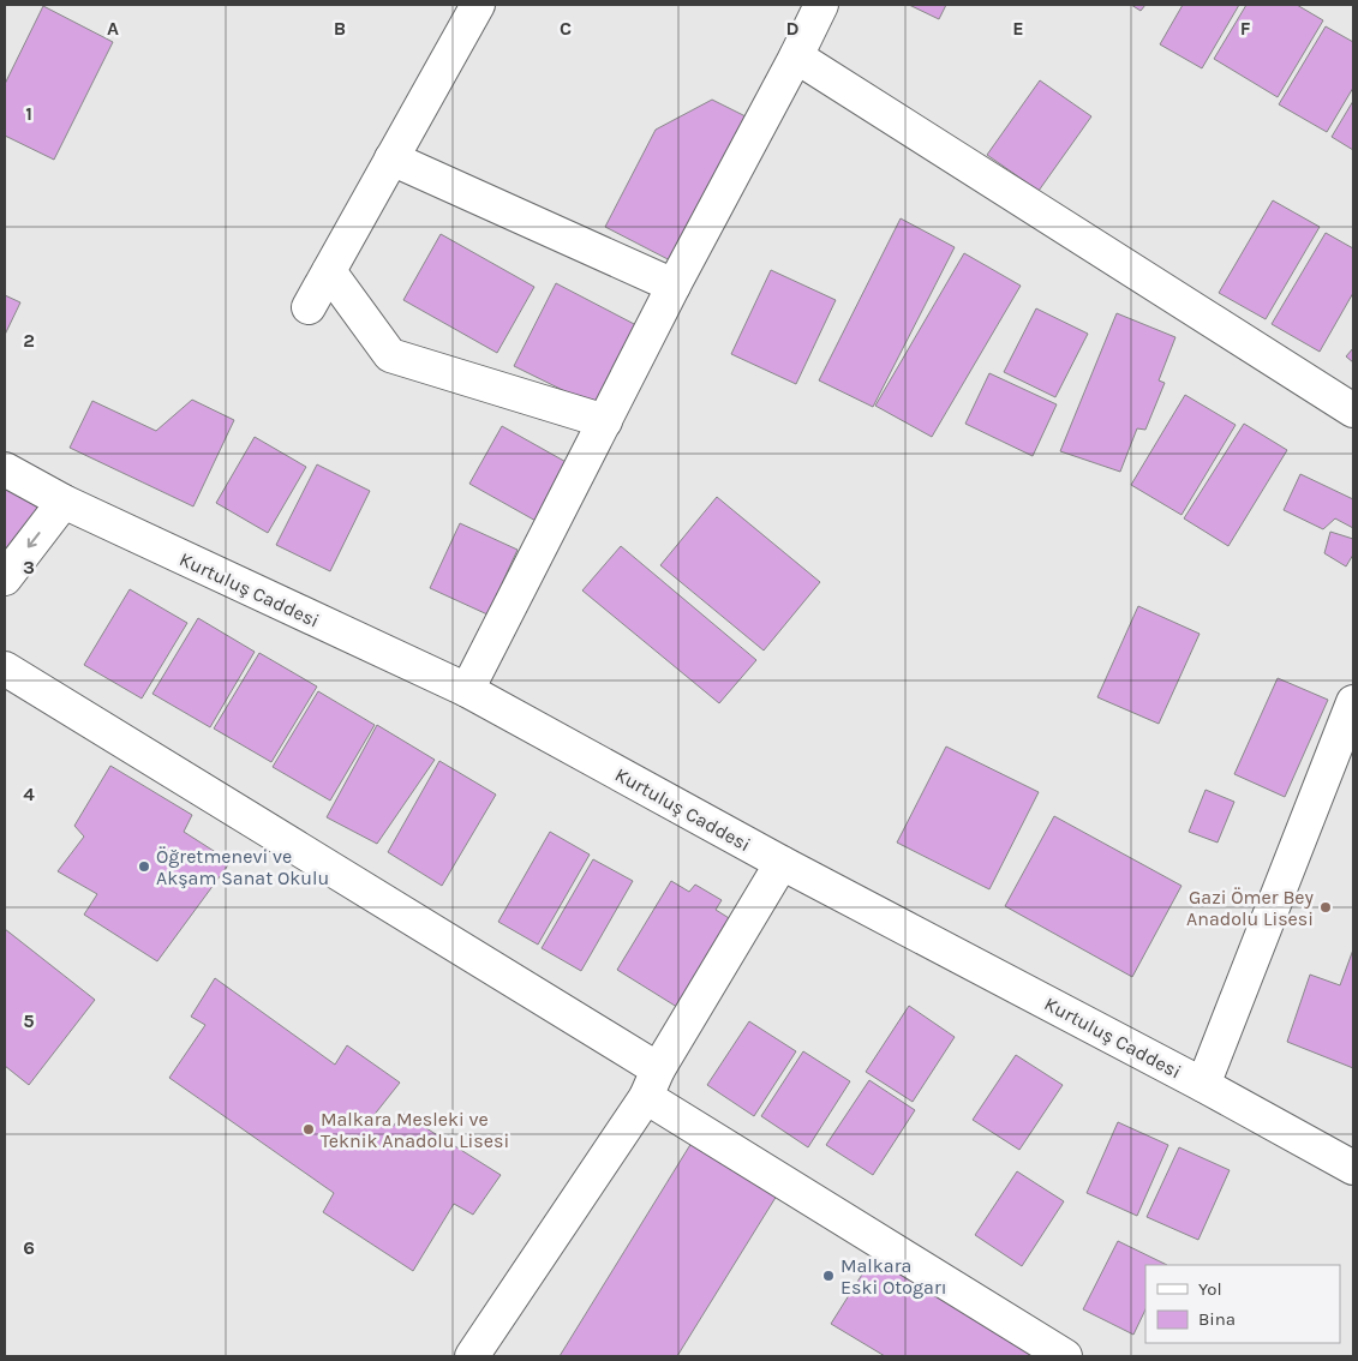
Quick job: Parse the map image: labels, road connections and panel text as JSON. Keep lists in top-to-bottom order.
{
  "streets": {
    "street": ["Kurtuluş Caddesi"]
  },
  "places": [
    "Öğretmenevi ve Akşam Sanat Okulu",
    "Gazi Ömer Bey Anadolu Lisesi",
    "Malkara Mesleki ve Teknik Anadolu Lisesi",
    "Malkara Eski Otogarı"
  ],
  "legend": ["Yol", "Bina"],
  "grid": {
    "columns": [
      "A",
      "B",
      "C",
      "D",
      "E",
      "F"
    ],
    "rows": [
      "1",
      "2",
      "3",
      "4",
      "5",
      "6"
    ]
  }
}
